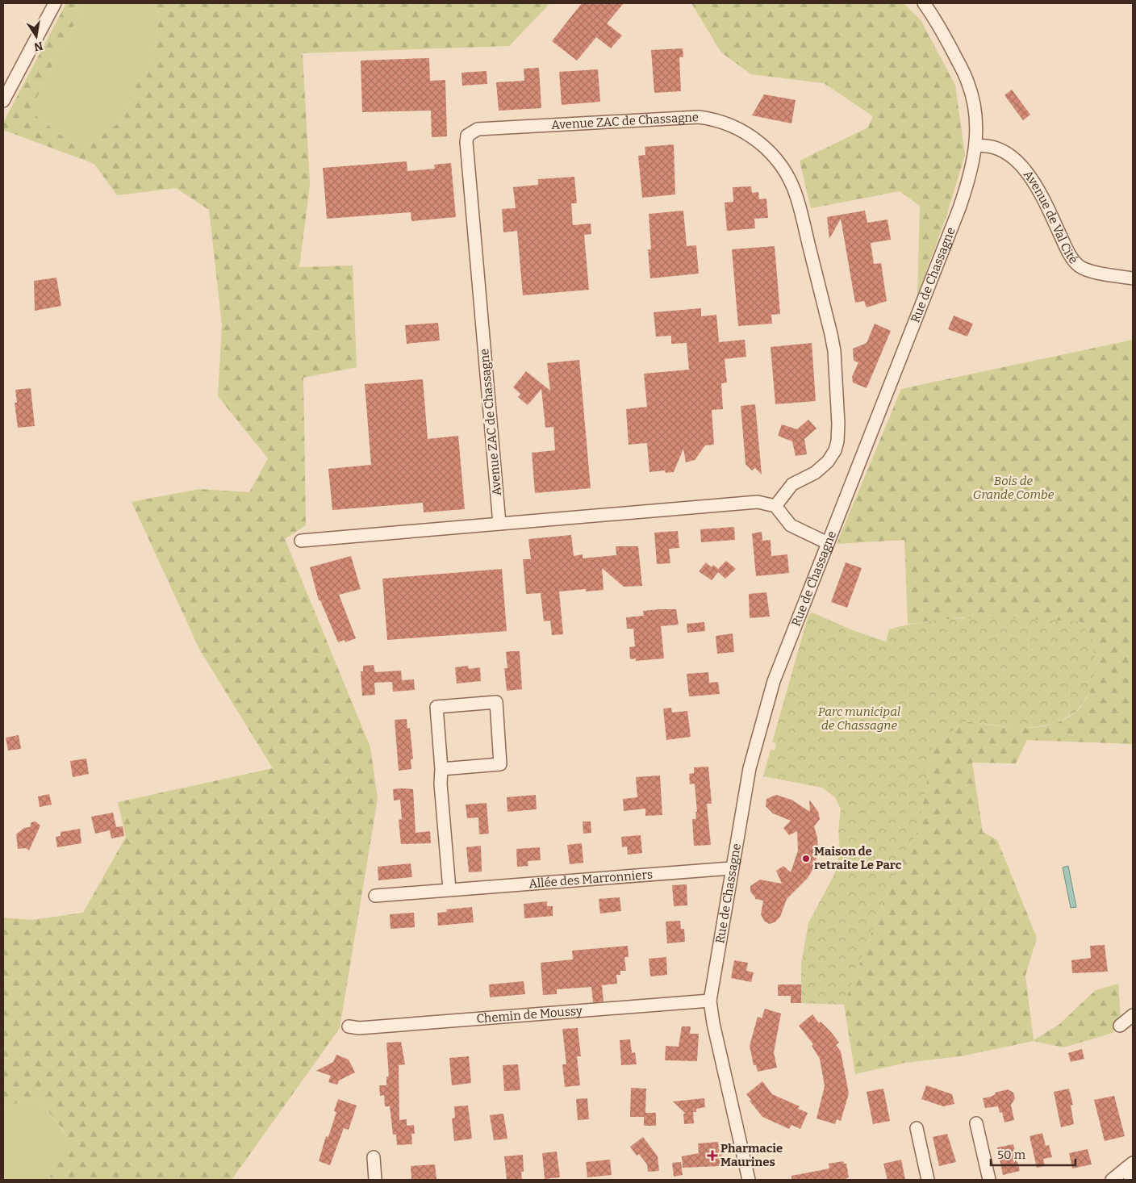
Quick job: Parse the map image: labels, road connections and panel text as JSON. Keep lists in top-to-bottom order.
{
  "streets": {
    "street": [
      "Avenue ZAC de Chassagne",
      "Avenue de Val Cité",
      "Rue de Chassagne",
      "Allée des Marronniers",
      "Chemin de Moussy"
    ]
  },
  "crossings": [
    ["Avenue de Val Cité", "Rue de Chassagne"],
    ["Rue de Chassagne", "Allée des Marronniers"],
    ["Rue de Chassagne", "Chemin de Moussy"]
  ],
  "parks": ["Bois de Grande Combe", "Parc municipal de Chassagne"],
  "places": {
    "other": ["Maison de retraite Le Parc"],
    "health": ["Pharmacie Maurines"]
  },
  "scale_bar": "50 m",
  "north": "bottom"
}
